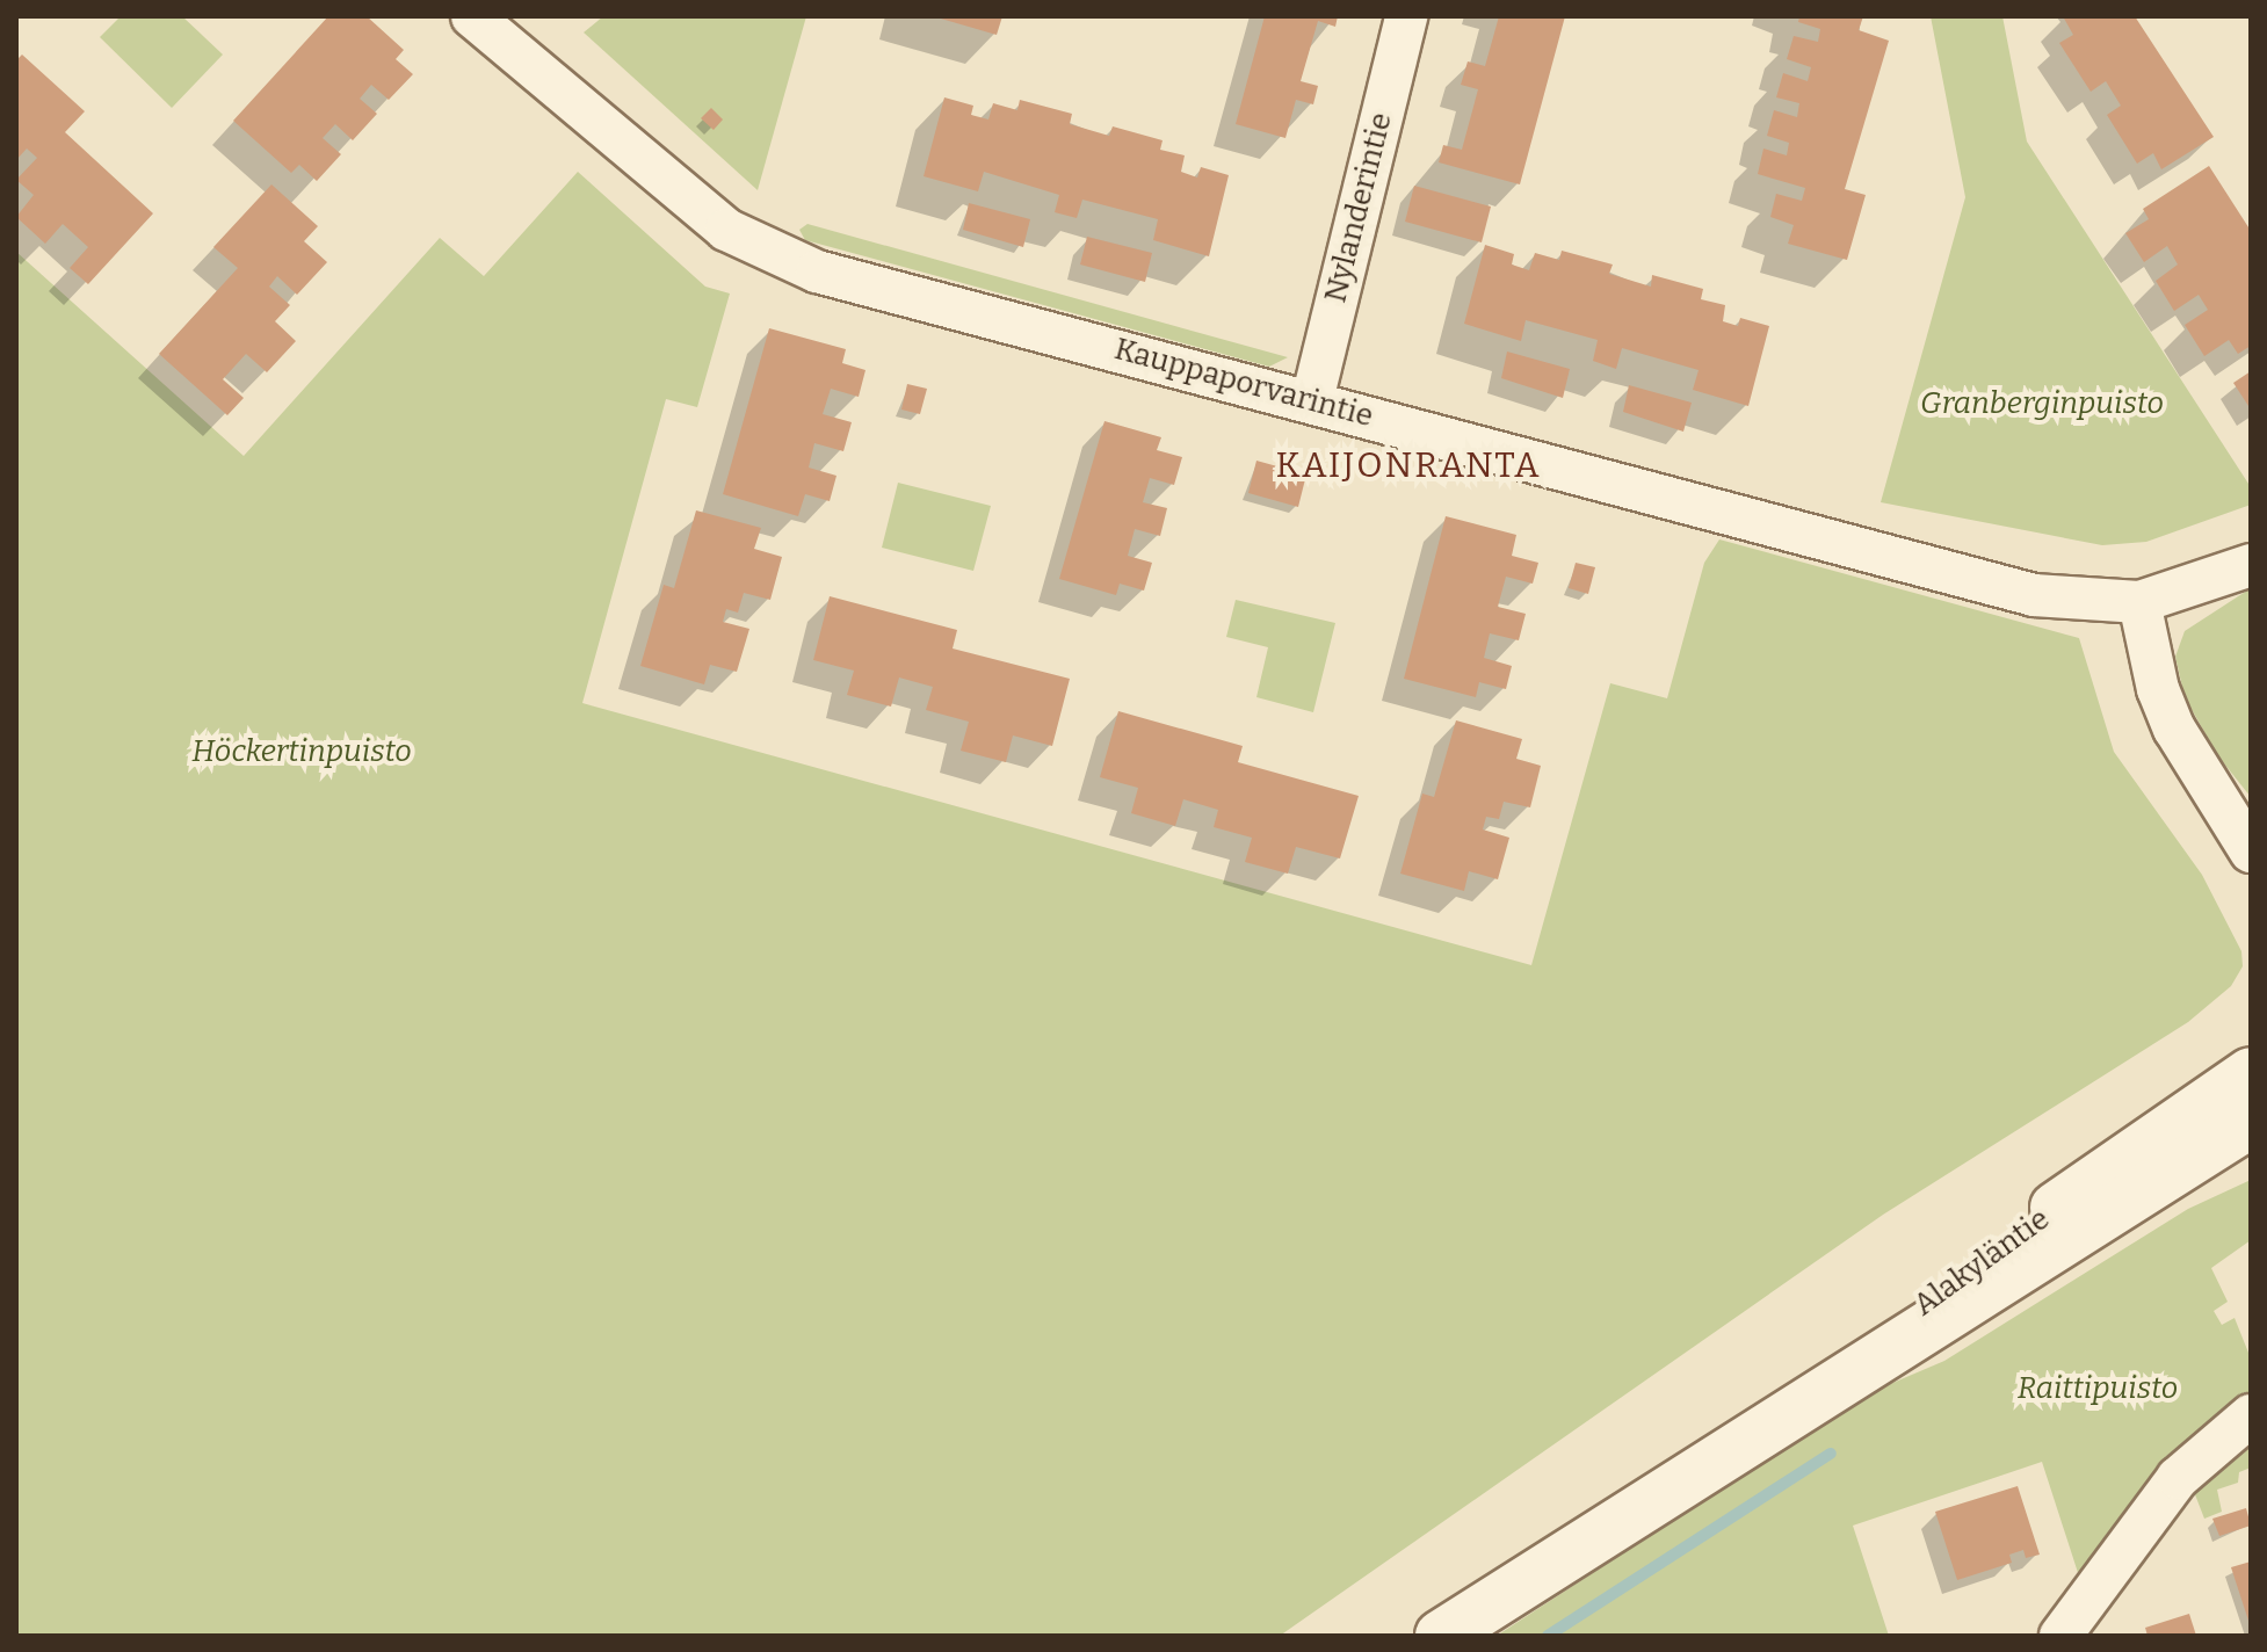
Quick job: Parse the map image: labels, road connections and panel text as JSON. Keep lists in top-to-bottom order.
{
  "streets": {
    "main road": ["Alakyläntie"],
    "street": ["Nylanderintie", "Kauppaporvarintie"]
  },
  "crossings": [
    ["Nylanderintie", "Kauppaporvarintie"]
  ],
  "districts": ["KAIJONRANTA"],
  "parks": ["Granberginpuisto", "Höckertinpuisto", "Raittipuisto"]
}
